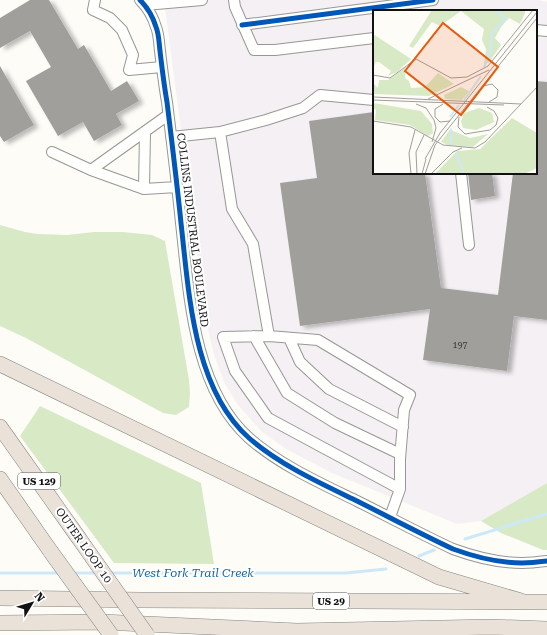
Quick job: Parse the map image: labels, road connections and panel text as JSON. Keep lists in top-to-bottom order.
{
  "streets": {
    "highway": ["US 129", "OUTER LOOP 10", "US 29"],
    "street": ["COLLINS INDUSTRIAL BOULEVARD"]
  },
  "water": ["West Fork Trail Creek"],
  "house_numbers": ["197"],
  "north": "top right"
}
